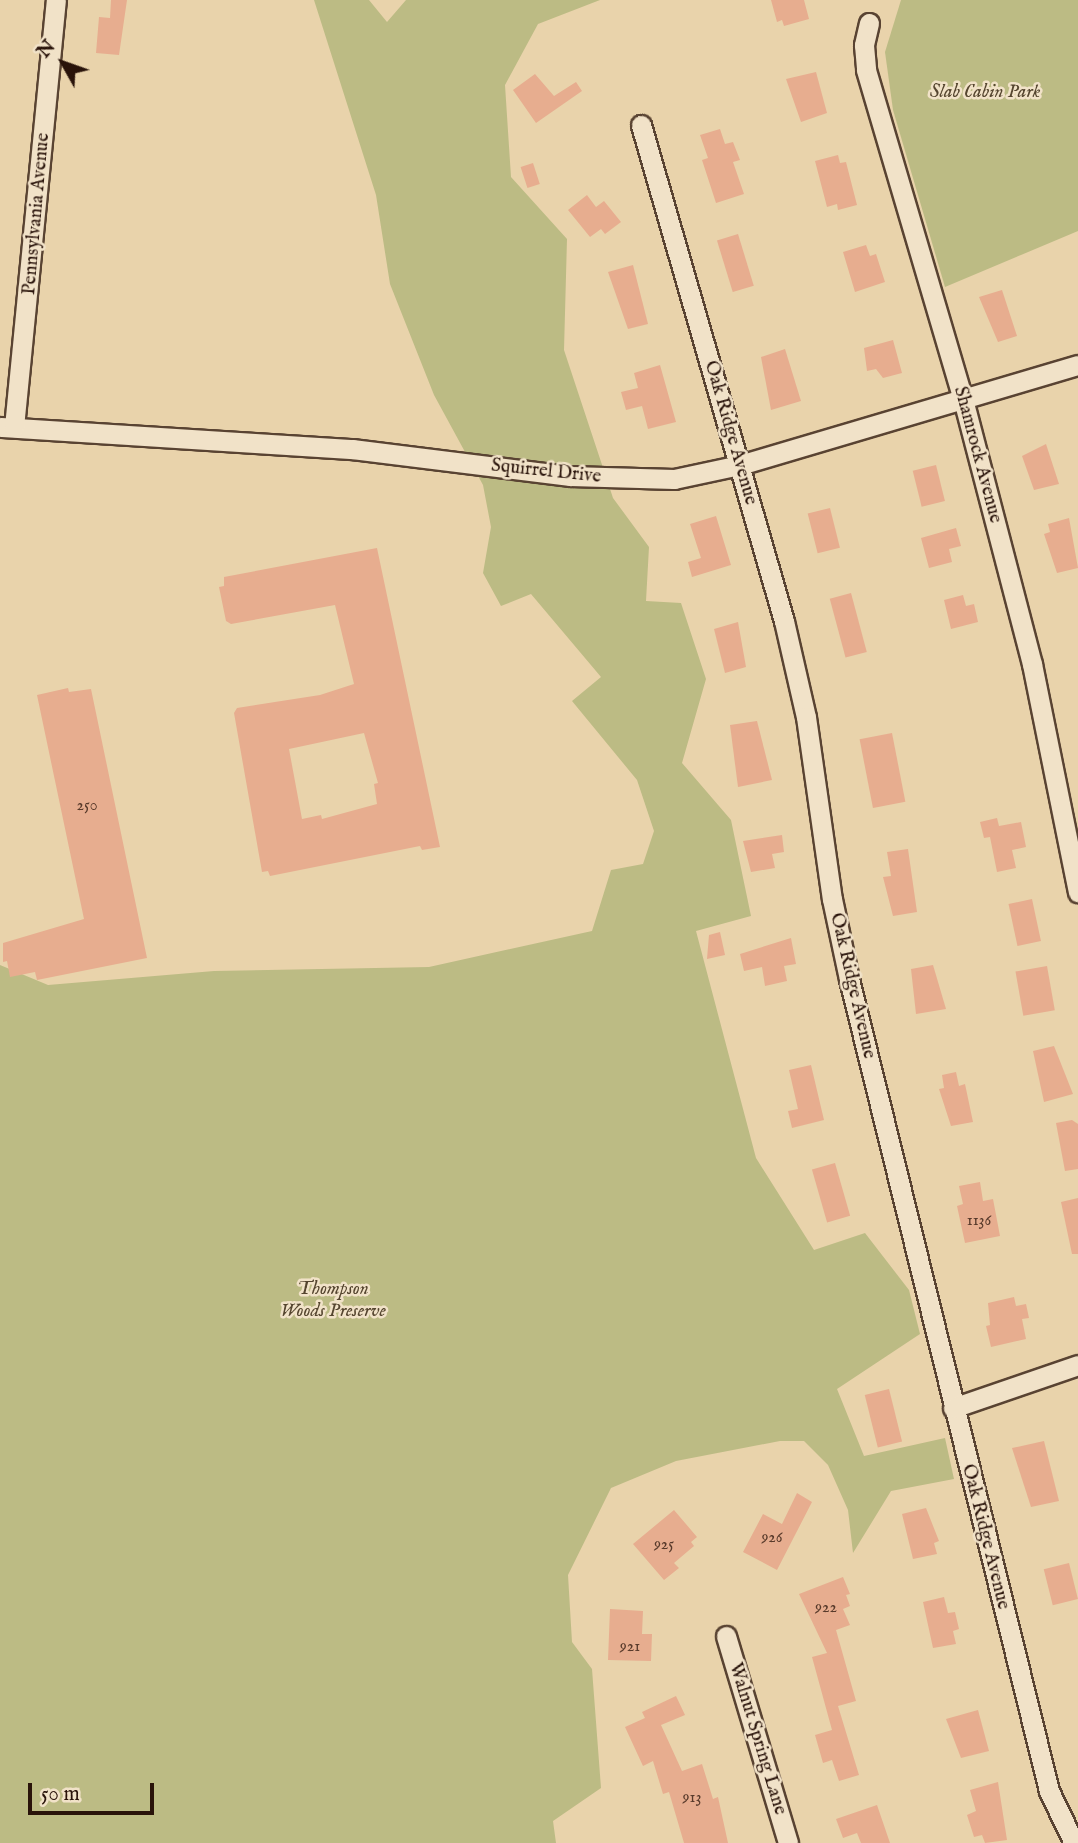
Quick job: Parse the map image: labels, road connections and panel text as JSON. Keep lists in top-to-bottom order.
{
  "streets": {
    "street": [
      "Pennsylvania Avenue",
      "Oak Ridge Avenue",
      "Shamrock Avenue",
      "Squirrel Drive",
      "Walnut Spring Lane"
    ]
  },
  "crossings": [
    ["Pennsylvania Avenue", "Squirrel Drive"],
    ["Oak Ridge Avenue", "Squirrel Drive"],
    ["Shamrock Avenue", "Squirrel Drive"]
  ],
  "parks": ["Slab Cabin Park", "Thompson Woods Preserve"],
  "house_numbers": [
    "250",
    "1136",
    "926",
    "925",
    "922",
    "921",
    "913"
  ],
  "scale_bar": "50 m",
  "north": "top left"
}
